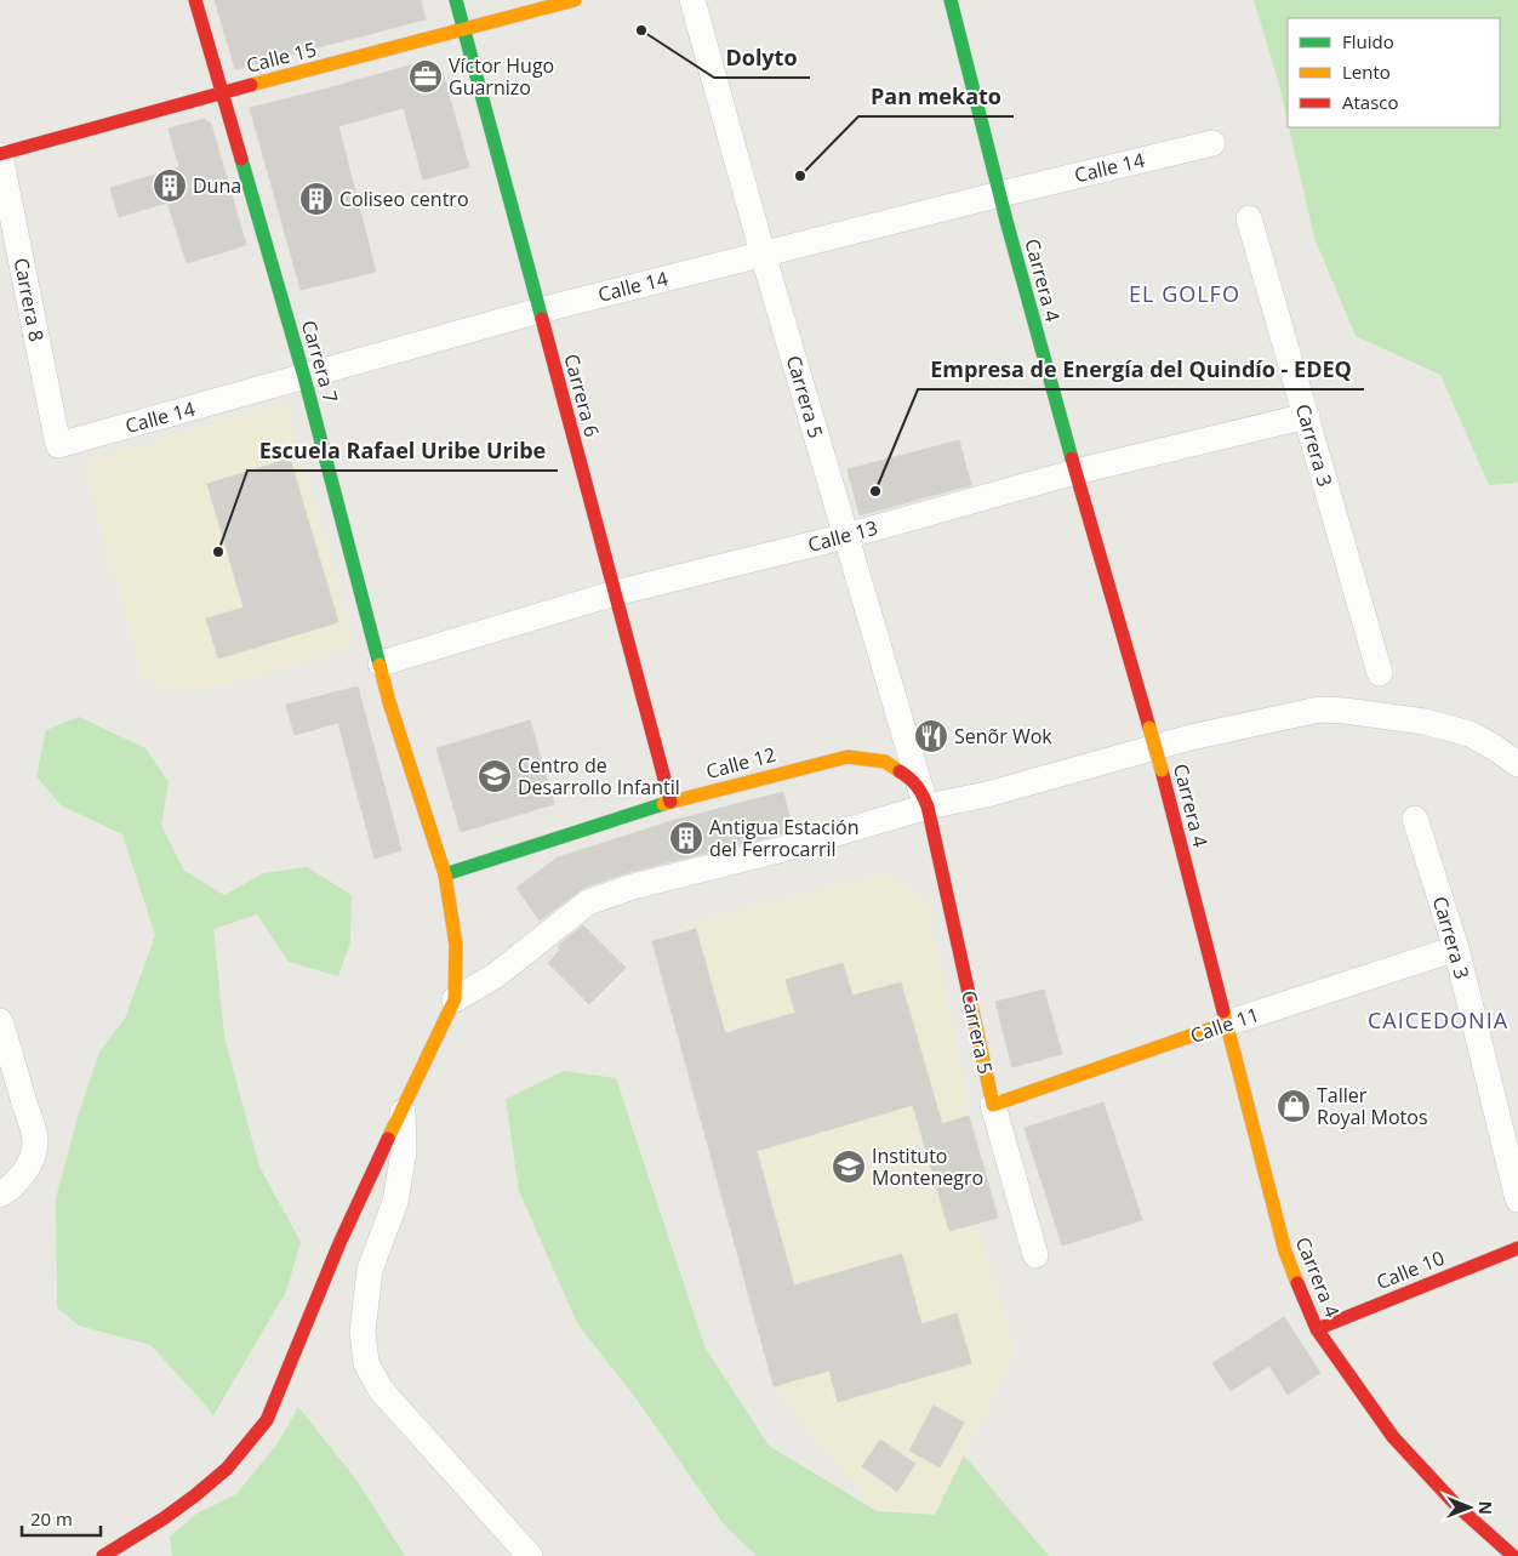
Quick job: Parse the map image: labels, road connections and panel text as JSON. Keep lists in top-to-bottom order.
{
  "streets": {
    "main road": [
      "Calle 15",
      "Carrera 4",
      "Carrera 7",
      "Carrera 6",
      "Carrera 5",
      "Calle 12",
      "Calle 11",
      "Calle 10"
    ],
    "street": [
      "Calle 14",
      "Carrera 8",
      "Carrera 3",
      "Calle 13"
    ]
  },
  "crossings": [
    ["Calle 15", "Carrera 8"],
    ["Calle 15", "Carrera 7"],
    ["Calle 15", "Carrera 6"],
    ["Calle 14", "Carrera 4"],
    ["Calle 14", "Carrera 8"],
    ["Calle 14", "Carrera 7"],
    ["Calle 14", "Carrera 6"],
    ["Calle 14", "Carrera 5"],
    ["Carrera 4", "Calle 13"],
    ["Carrera 4", "Calle 11"],
    ["Carrera 4", "Calle 10"],
    ["Carrera 7", "Calle 13"],
    ["Carrera 7", "Calle 12"],
    ["Carrera 6", "Calle 13"],
    ["Carrera 6", "Calle 12"],
    ["Carrera 5", "Calle 13"],
    ["Carrera 5", "Calle 12"],
    ["Carrera 5", "Calle 11"],
    ["Carrera 3", "Calle 13"],
    ["Carrera 3", "Calle 11"]
  ],
  "districts": ["EL GOLFO", "CAICEDONIA"],
  "places": {
    "other": [
      "Dolyto",
      "Pan mekato",
      "Empresa de Energía del Quindío - EDEQ",
      "Escuela Rafael Uribe Uribe"
    ],
    "office": ["Víctor Hugo Guarnizo"],
    "building": ["Duna", "Coliseo centro", "Antigua Estación del Ferrocarril"],
    "restaurant": ["Senõr Wok"],
    "school or university": ["Centro de Desarrollo Infantil", "Instituto Montenegro"],
    "shop": ["Taller Royal Motos"]
  },
  "legend": ["Fluido", "Lento", "Atasco"],
  "scale_bar": "20 m",
  "north": "right"
}
